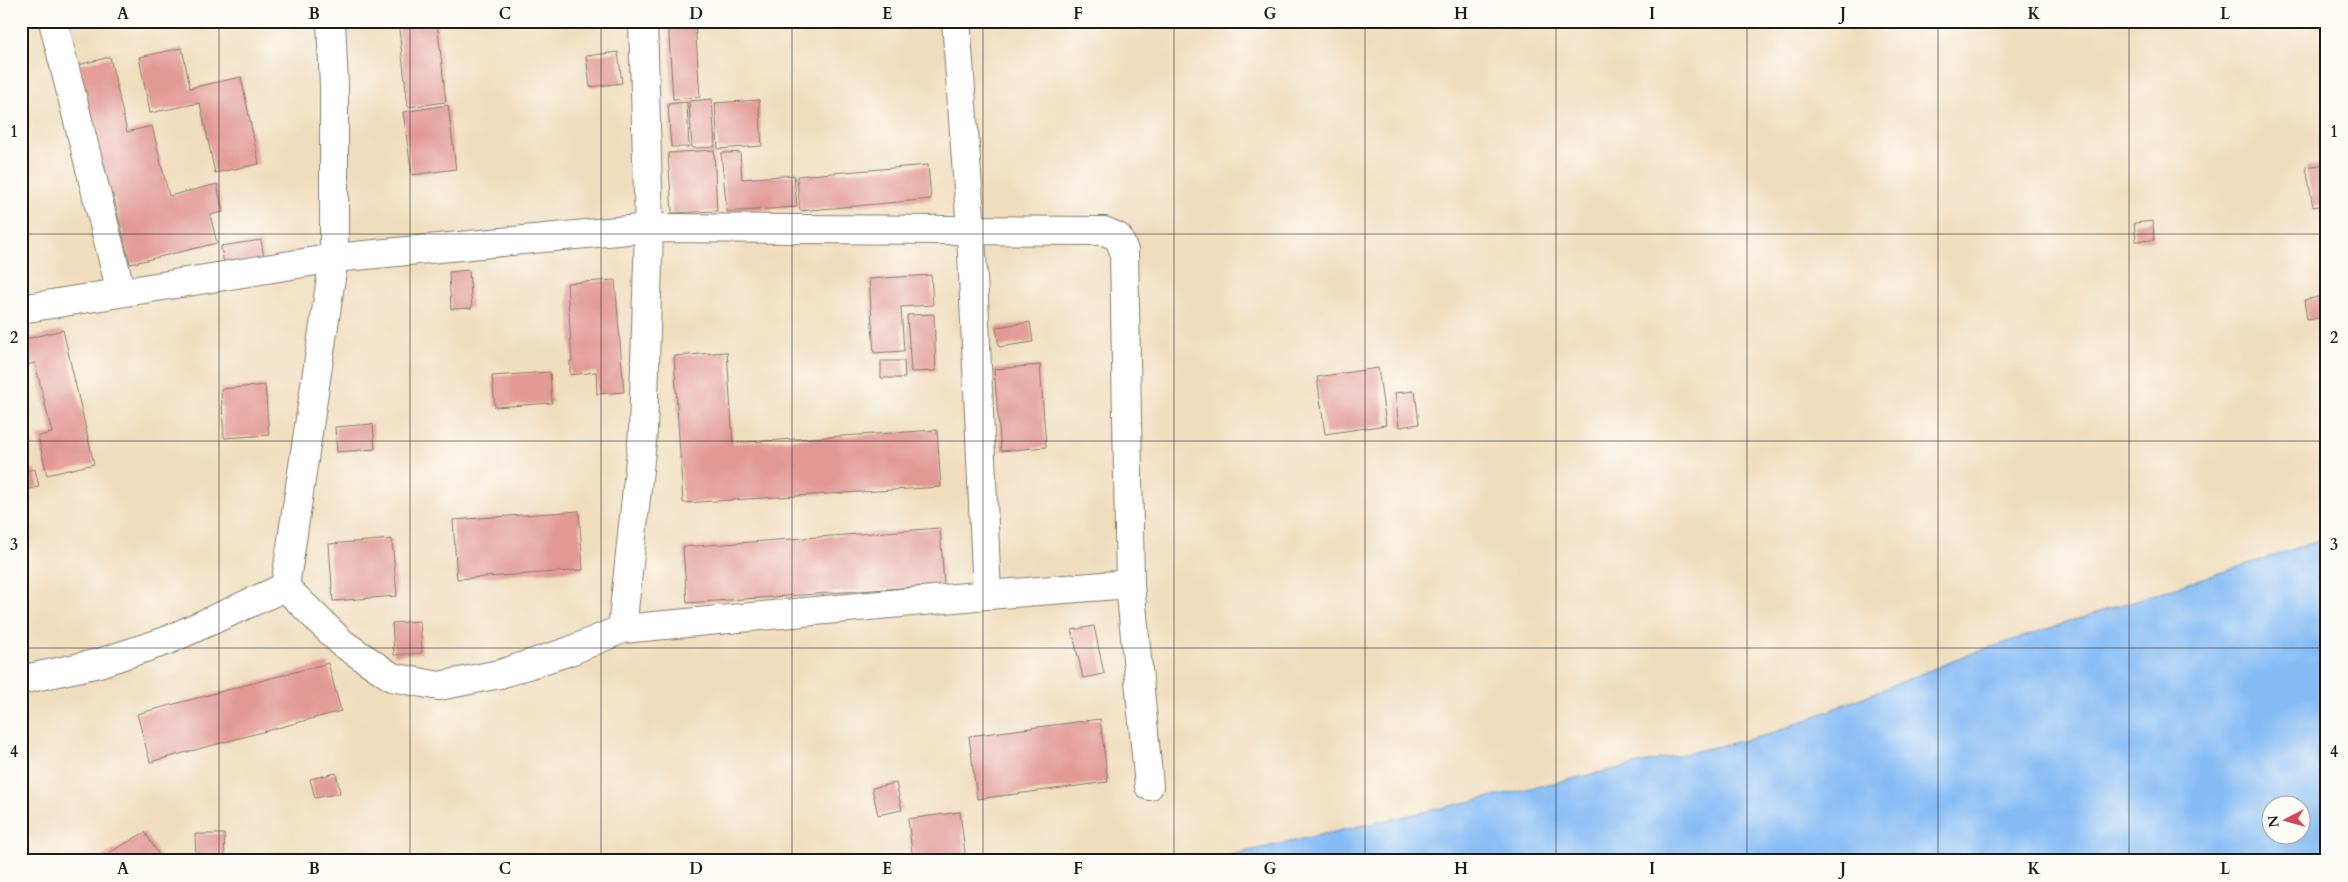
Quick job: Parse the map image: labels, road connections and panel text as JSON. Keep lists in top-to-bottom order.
{
  "north": "left",
  "grid": {
    "columns": [
      "A",
      "B",
      "C",
      "D",
      "E",
      "F",
      "G",
      "H",
      "I",
      "J",
      "K",
      "L"
    ],
    "rows": [
      "1",
      "2",
      "3",
      "4"
    ]
  }
}
